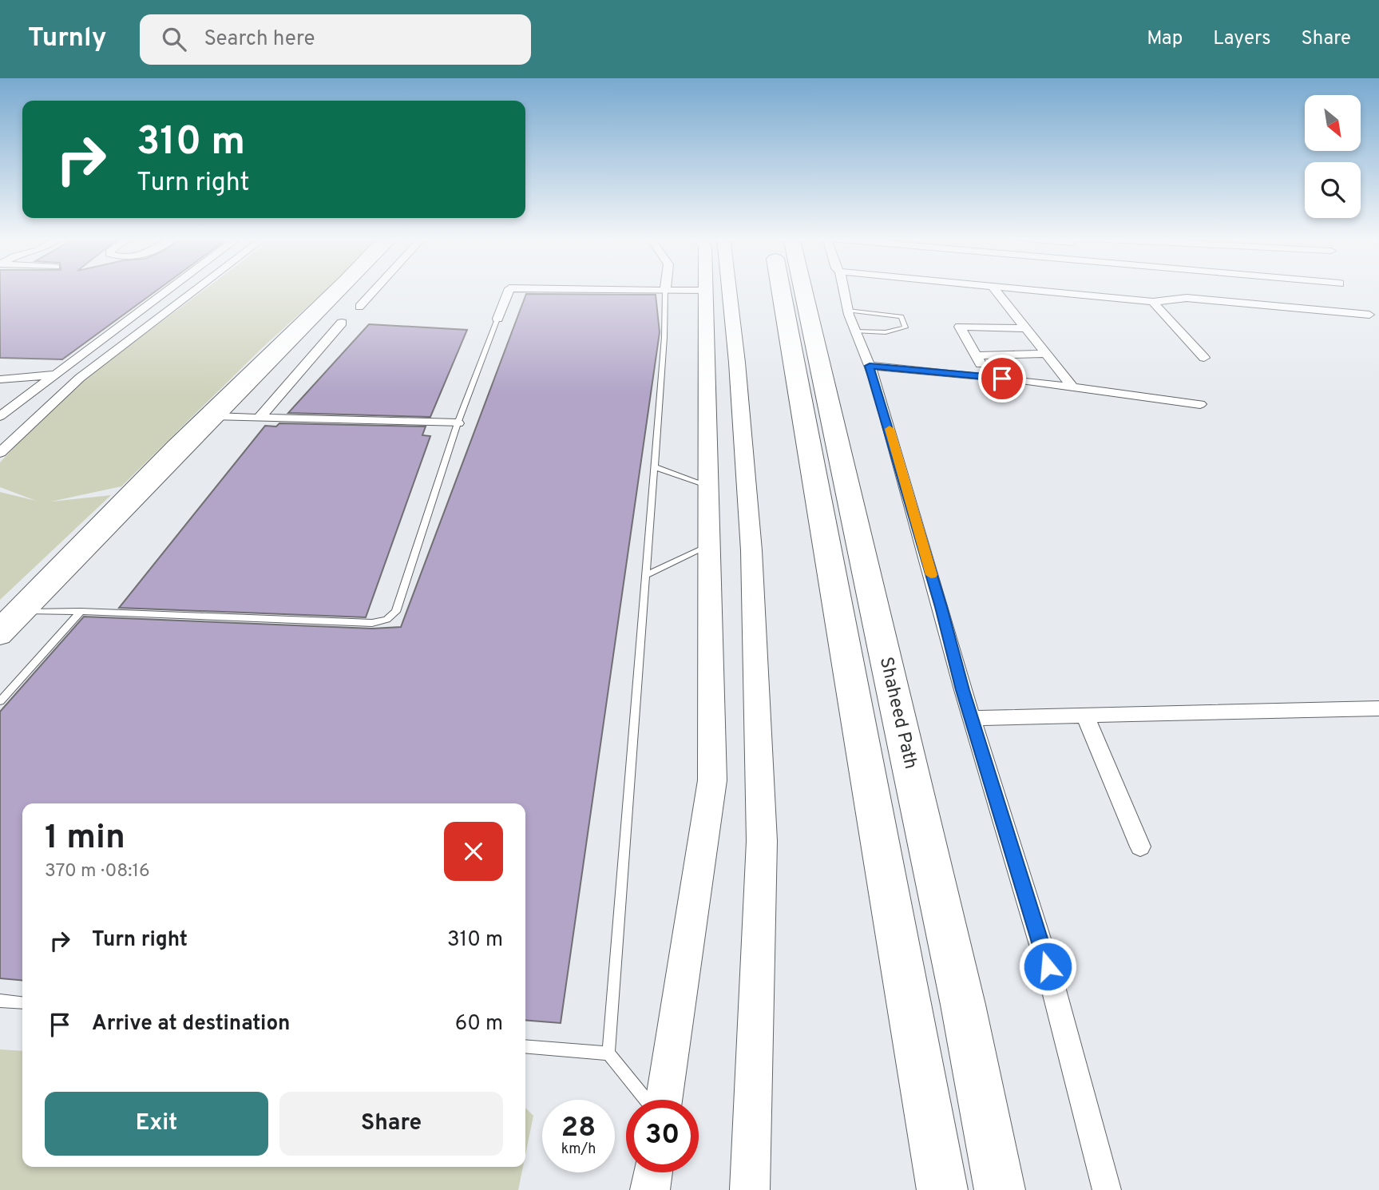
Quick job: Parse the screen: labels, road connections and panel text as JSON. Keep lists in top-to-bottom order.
{
  "streets": {
    "highway": ["Shaheed Path"]
  },
  "north": "bottom right",
  "page": {
    "header": "Turnly",
    "search": "Search here",
    "nav": ["Map", "Layers", "Share"],
    "turn": ["310 m", "Turn right"],
    "heading": ["1 min", "370 m · 08:16"],
    "list": [
      {
        "name": "Turn right",
        "value": "310 m"
      },
      {
        "name": "Arrive at destination",
        "value": "60 m"
      }
    ],
    "buttons": ["Exit", "Share"],
    "speed": "28 km/h",
    "limit": "30"
  }
}
